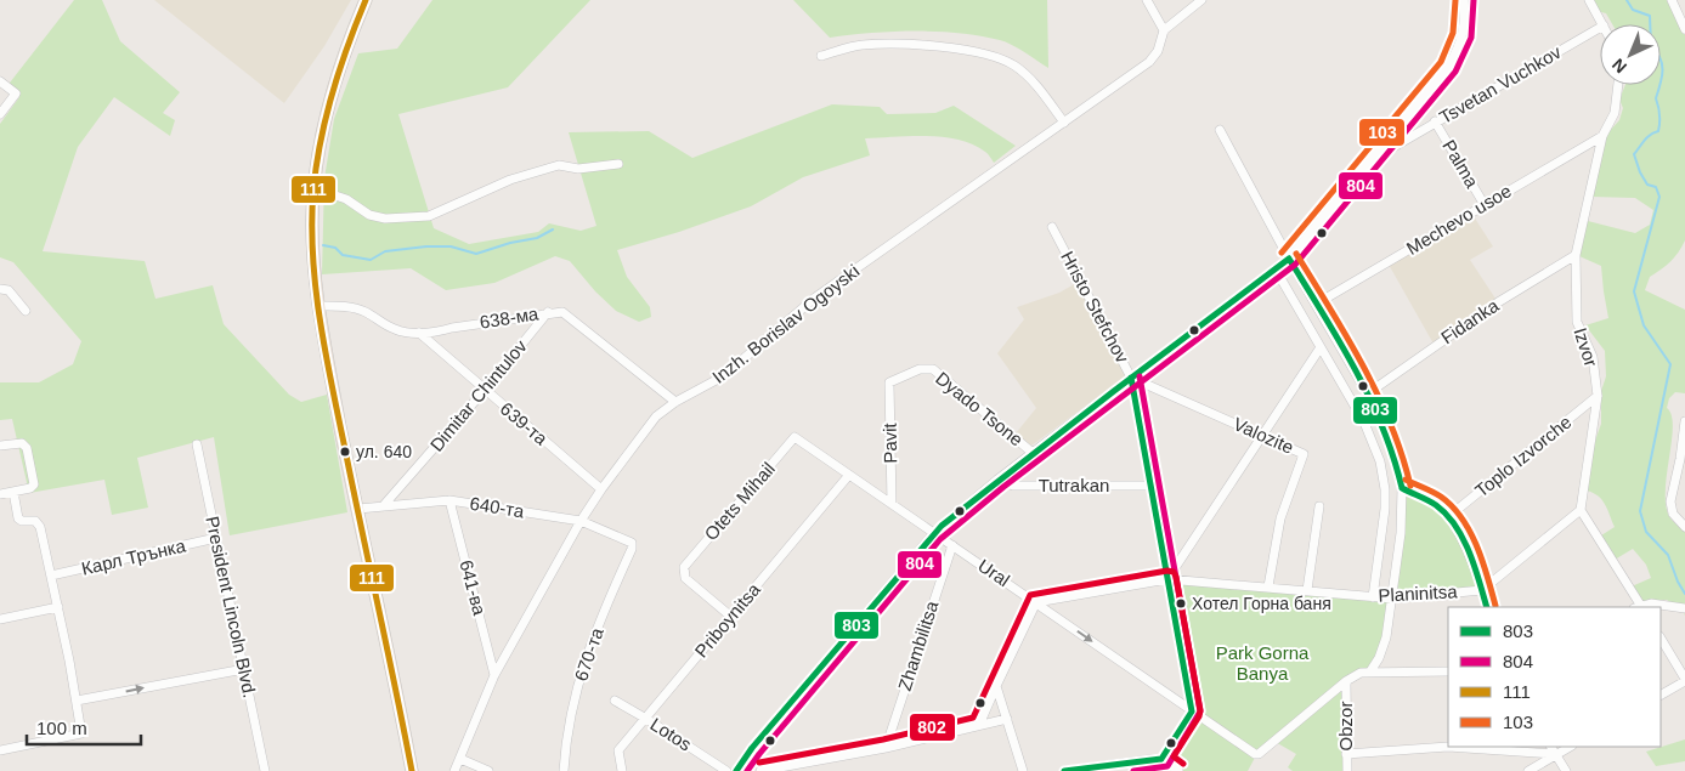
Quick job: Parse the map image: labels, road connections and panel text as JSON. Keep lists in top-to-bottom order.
{
  "streets": {
    "street": [
      "Tsvetan Vuchkov",
      "Palma",
      "Mechevo usoe",
      "Hristo Stefchov",
      "638-ма",
      "Fidanka",
      "Inzh. Borislav Ogoyski",
      "Izvor",
      "Dimitar Chintulov",
      "Dyado Tsone",
      "639-та",
      "Valozite",
      "Pavit",
      "Toplo Izvorche",
      "Tutrakan",
      "Otets Mihail",
      "640-та",
      "Карл Трънка",
      "Ural",
      "641-ва",
      "Planinitsa",
      "President Lincoln Blvd.",
      "Priboynitsa",
      "Zhambilitsa",
      "670-та",
      "Obzor",
      "Lotos"
    ]
  },
  "crossings": [
    ["Tsvetan Vuchkov", "Palma"],
    ["Palma", "Mechevo usoe"],
    ["Mechevo usoe", "Izvor"],
    ["Hristo Stefchov", "Valozite"],
    ["Hristo Stefchov", "Tutrakan"],
    ["Hristo Stefchov", "Ural"],
    ["Hristo Stefchov", "Planinitsa"],
    ["638-ма", "Inzh. Borislav Ogoyski"],
    ["638-ма", "Dimitar Chintulov"],
    ["638-ма", "639-та"],
    ["Fidanka", "Izvor"],
    ["Inzh. Borislav Ogoyski", "639-та"],
    ["Inzh. Borislav Ogoyski", "640-та"],
    ["Inzh. Borislav Ogoyski", "641-ва"],
    ["Izvor", "Toplo Izvorche"],
    ["Izvor", "Planinitsa"],
    ["Dimitar Chintulov", "639-та"],
    ["Dimitar Chintulov", "640-та"],
    ["Dyado Tsone", "Pavit"],
    ["Valozite", "Planinitsa"],
    ["Pavit", "Ural"],
    ["Otets Mihail", "Ural"],
    ["Otets Mihail", "Priboynitsa"],
    ["640-та", "641-ва"],
    ["640-та", "670-та"],
    ["Карл Трънка", "President Lincoln Blvd."],
    ["Ural", "Planinitsa"],
    ["Ural", "Priboynitsa"],
    ["Ural", "Zhambilitsa"],
    ["Ural", "Obzor"],
    ["Priboynitsa", "Lotos"]
  ],
  "parks": ["Park Gorna Banya"],
  "places": ["ул. 640", "Хотел Горна баня"],
  "lines": [
    "transit line 804",
    "transit line 111",
    "transit line 103",
    "transit line 803",
    "transit line 802"
  ],
  "legend": [
    "803",
    "804",
    "111",
    "103"
  ],
  "scale_bar": "100 m",
  "north": "bottom left"
}
